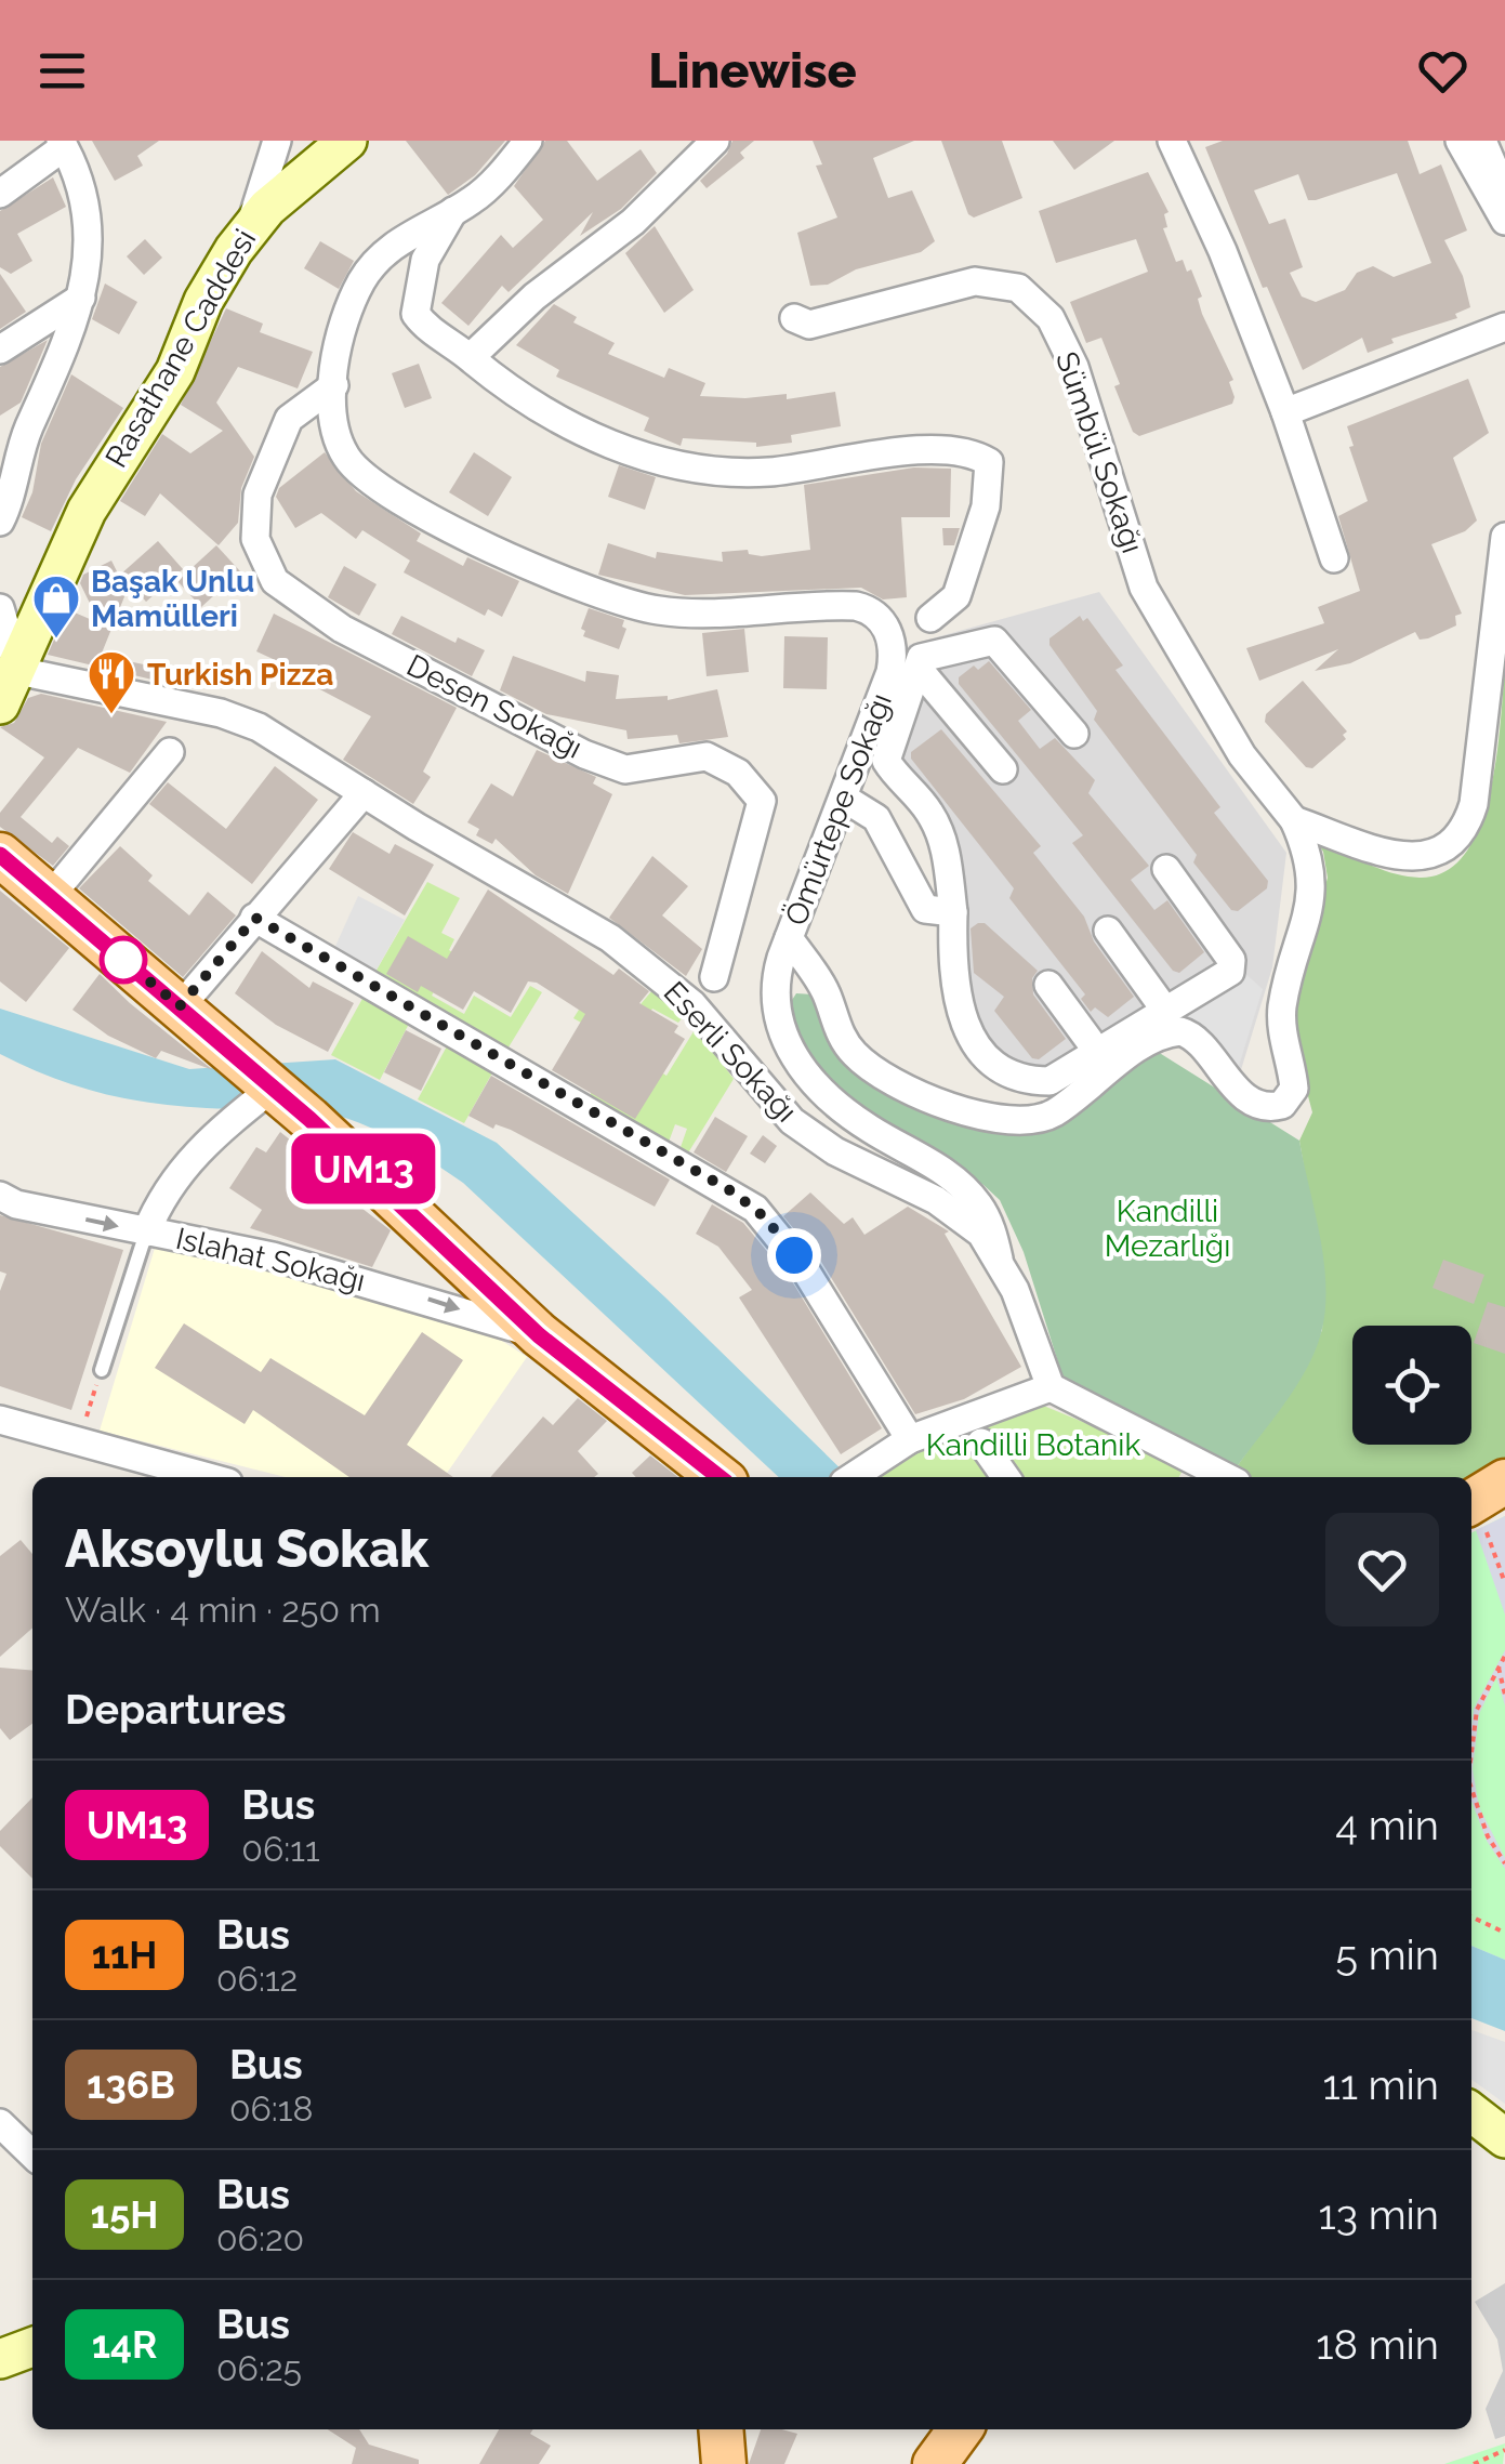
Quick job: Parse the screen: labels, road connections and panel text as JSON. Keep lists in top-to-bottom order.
{
  "streets": {
    "street": [
      "Rasathane Caddesi",
      "Sümbül Sokağı",
      "Desen Sokağı",
      "Ömürtepe Sokağı",
      "Eserli Sokağı",
      "Islahat Sokağı"
    ]
  },
  "crossings": [
    ["Rasathane Caddesi", "Eserli Sokağı"],
    ["Desen Sokağı", "Ömürtepe Sokağı"],
    ["Ömürtepe Sokağı", "Eserli Sokağı"]
  ],
  "parks": ["Kandilli Mezarlığı", "Kandilli Botanik"],
  "places": {
    "shop": ["Başak Unlu Mamülleri"],
    "restaurant": ["Turkish Pizza"]
  },
  "lines": ["bus line UM13"],
  "page": {
    "header": "Linewise",
    "on_map": "UM13",
    "heading": [
      ["Aksoylu Sokak", "Walk · 4 min · 250 m"],
      "Departures"
    ],
    "list": [
      {
        "mark": "UM13",
        "name": "Bus",
        "note": "06:11",
        "value": "4 min"
      },
      {
        "mark": "11H",
        "name": "Bus",
        "note": "06:12",
        "value": "5 min"
      },
      {
        "mark": "136B",
        "name": "Bus",
        "note": "06:18",
        "value": "11 min"
      },
      {
        "mark": "15H",
        "name": "Bus",
        "note": "06:20",
        "value": "13 min"
      },
      {
        "mark": "14R",
        "name": "Bus",
        "note": "06:25",
        "value": "18 min"
      }
    ]
  }
}
